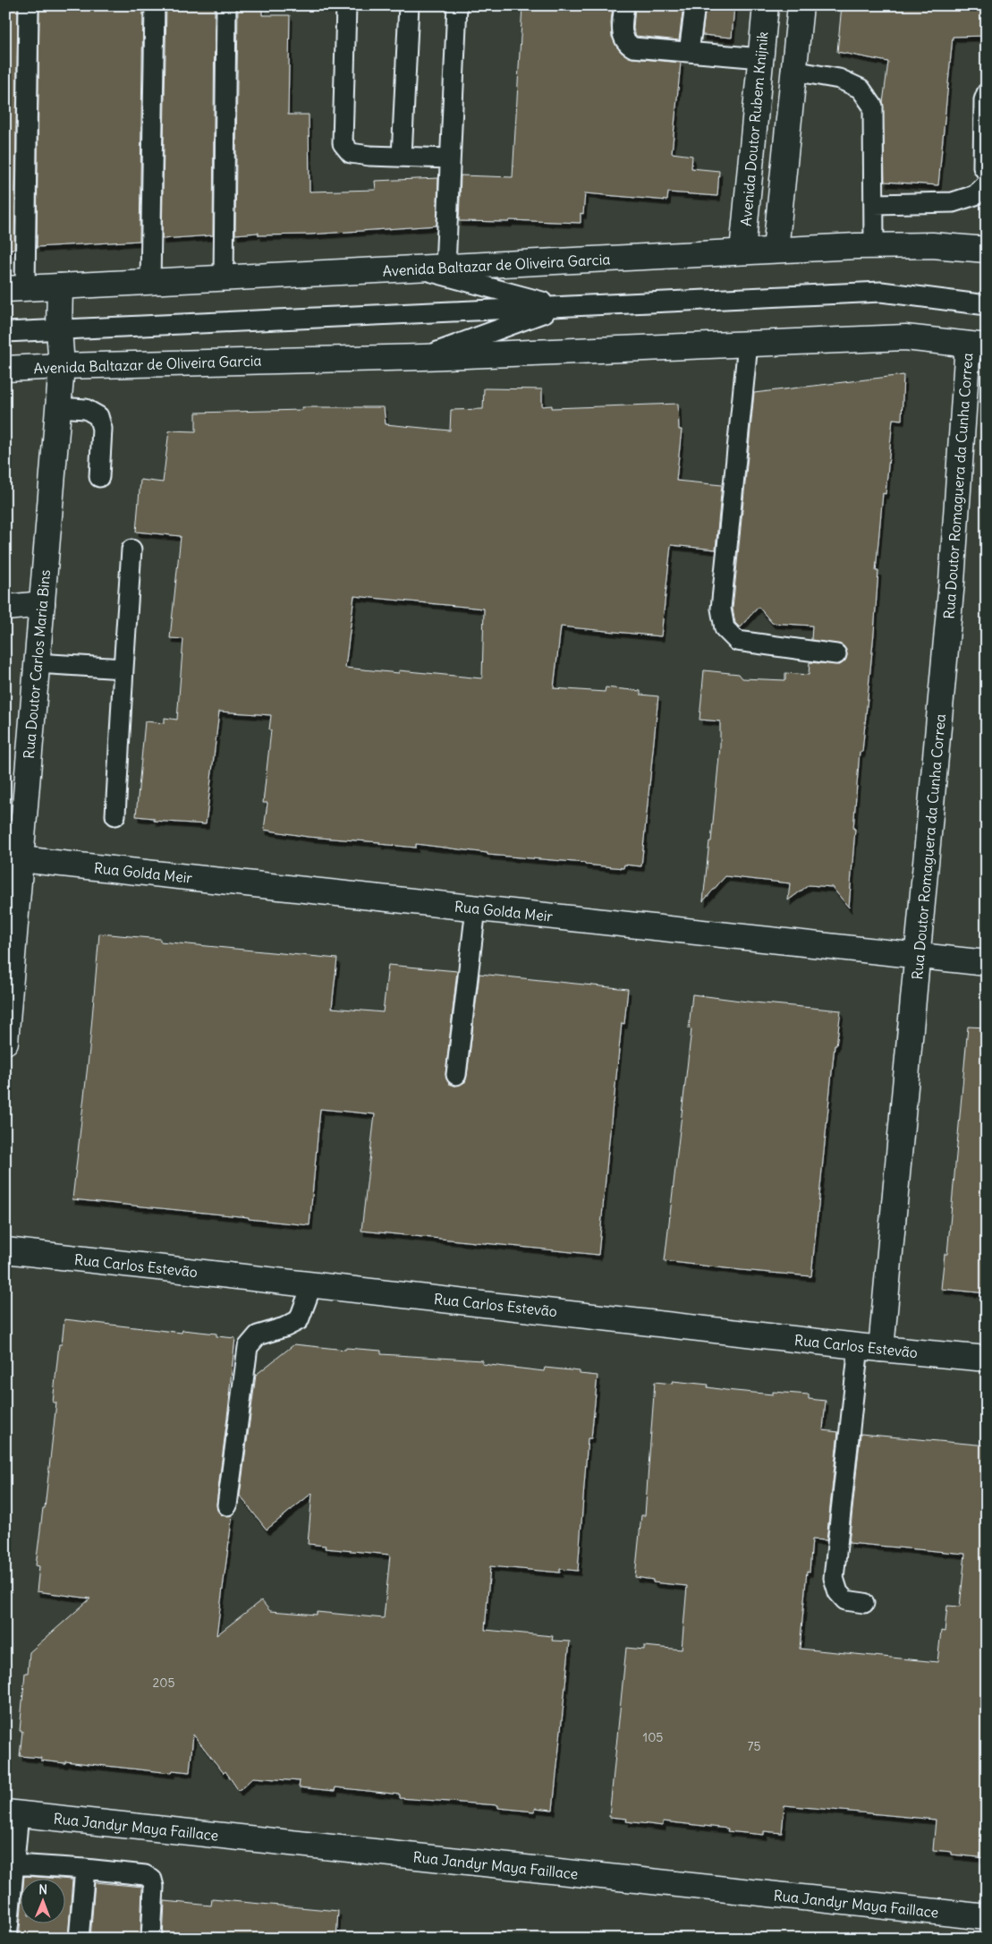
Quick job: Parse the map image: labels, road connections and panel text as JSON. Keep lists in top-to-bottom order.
{
  "streets": {
    "street": [
      "Avenida Doutor Rubem Knijnik",
      "Avenida Baltazar de Oliveira Garcia",
      "Rua Doutor Romaguera da Cunha Correa",
      "Rua Doutor Carlos Maria Bins",
      "Rua Golda Meir",
      "Rua Carlos Estevão",
      "Rua Jandyr Maya Faillace"
    ]
  },
  "crossings": [
    ["Avenida Doutor Rubem Knijnik", "Avenida Baltazar de Oliveira Garcia"],
    ["Avenida Baltazar de Oliveira Garcia", "Rua Doutor Romaguera da Cunha Correa"],
    ["Avenida Baltazar de Oliveira Garcia", "Rua Doutor Carlos Maria Bins"],
    ["Rua Doutor Romaguera da Cunha Correa", "Rua Golda Meir"],
    ["Rua Doutor Romaguera da Cunha Correa", "Rua Carlos Estevão"],
    ["Rua Doutor Carlos Maria Bins", "Rua Golda Meir"]
  ],
  "house_numbers": ["205", "105", "75"],
  "north": "top"
}
